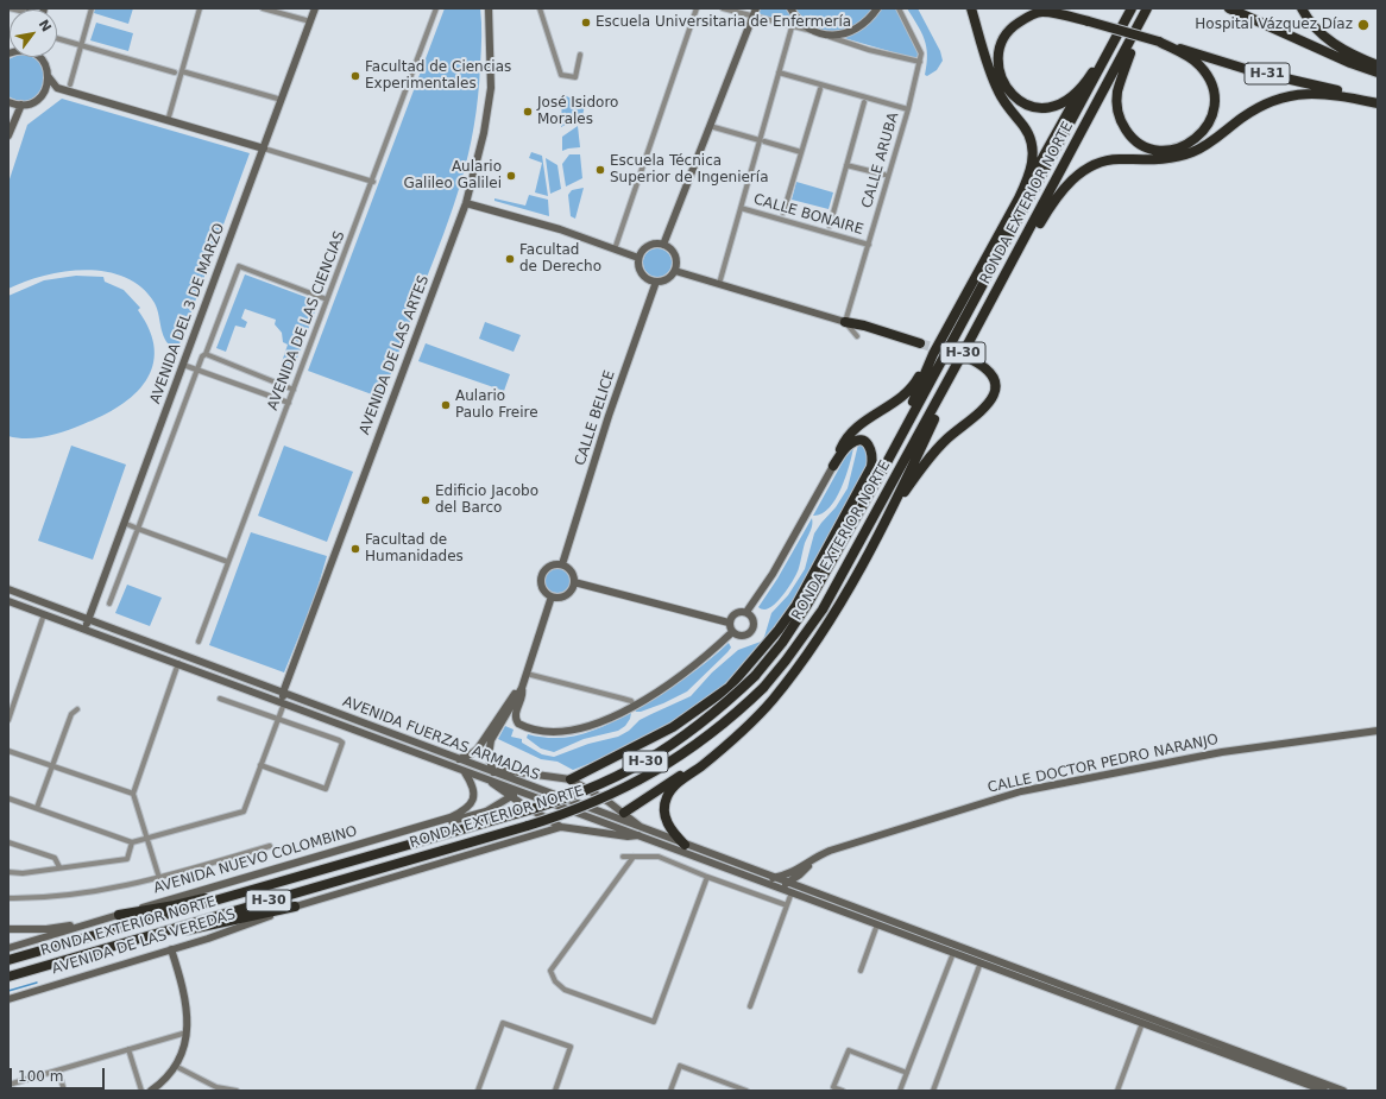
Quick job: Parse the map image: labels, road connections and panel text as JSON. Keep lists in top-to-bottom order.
{
  "streets": {
    "highway": ["H-31", "RONDA EXTERIOR NORTE", "H-30"],
    "street": [
      "CALLE ARUBA",
      "CALLE BONAIRE",
      "AVENIDA DEL 3 DE MARZO",
      "AVENIDA DE LAS CIENCIAS",
      "AVENIDA DE LAS ARTES",
      "CALLE BELICE",
      "AVENIDA FUERZAS ARMADAS",
      "CALLE DOCTOR PEDRO NARANJO",
      "AVENIDA NUEVO COLOMBINO",
      "AVENIDA DE LAS VEREDAS"
    ]
  },
  "crossings": [
    ["CALLE ARUBA", "CALLE BONAIRE"],
    ["AVENIDA DEL 3 DE MARZO", "AVENIDA FUERZAS ARMADAS"],
    ["AVENIDA DE LAS ARTES", "AVENIDA FUERZAS ARMADAS"],
    ["AVENIDA FUERZAS ARMADAS", "AVENIDA NUEVO COLOMBINO"]
  ],
  "places": [
    "Escuela Universitaria de Enfermería",
    "Hospital Vázquez Díaz",
    "Facultad de Ciencias Experimentales",
    "José Isidoro Morales",
    "Escuela Técnica Superior de Ingeniería",
    "Aulario Galileo Galilei",
    "Facultad de Derecho",
    "Aulario Paulo Freire",
    "Edificio Jacobo del Barco",
    "Facultad de Humanidades"
  ],
  "scale_bar": "100 m",
  "north": "top right"
}
